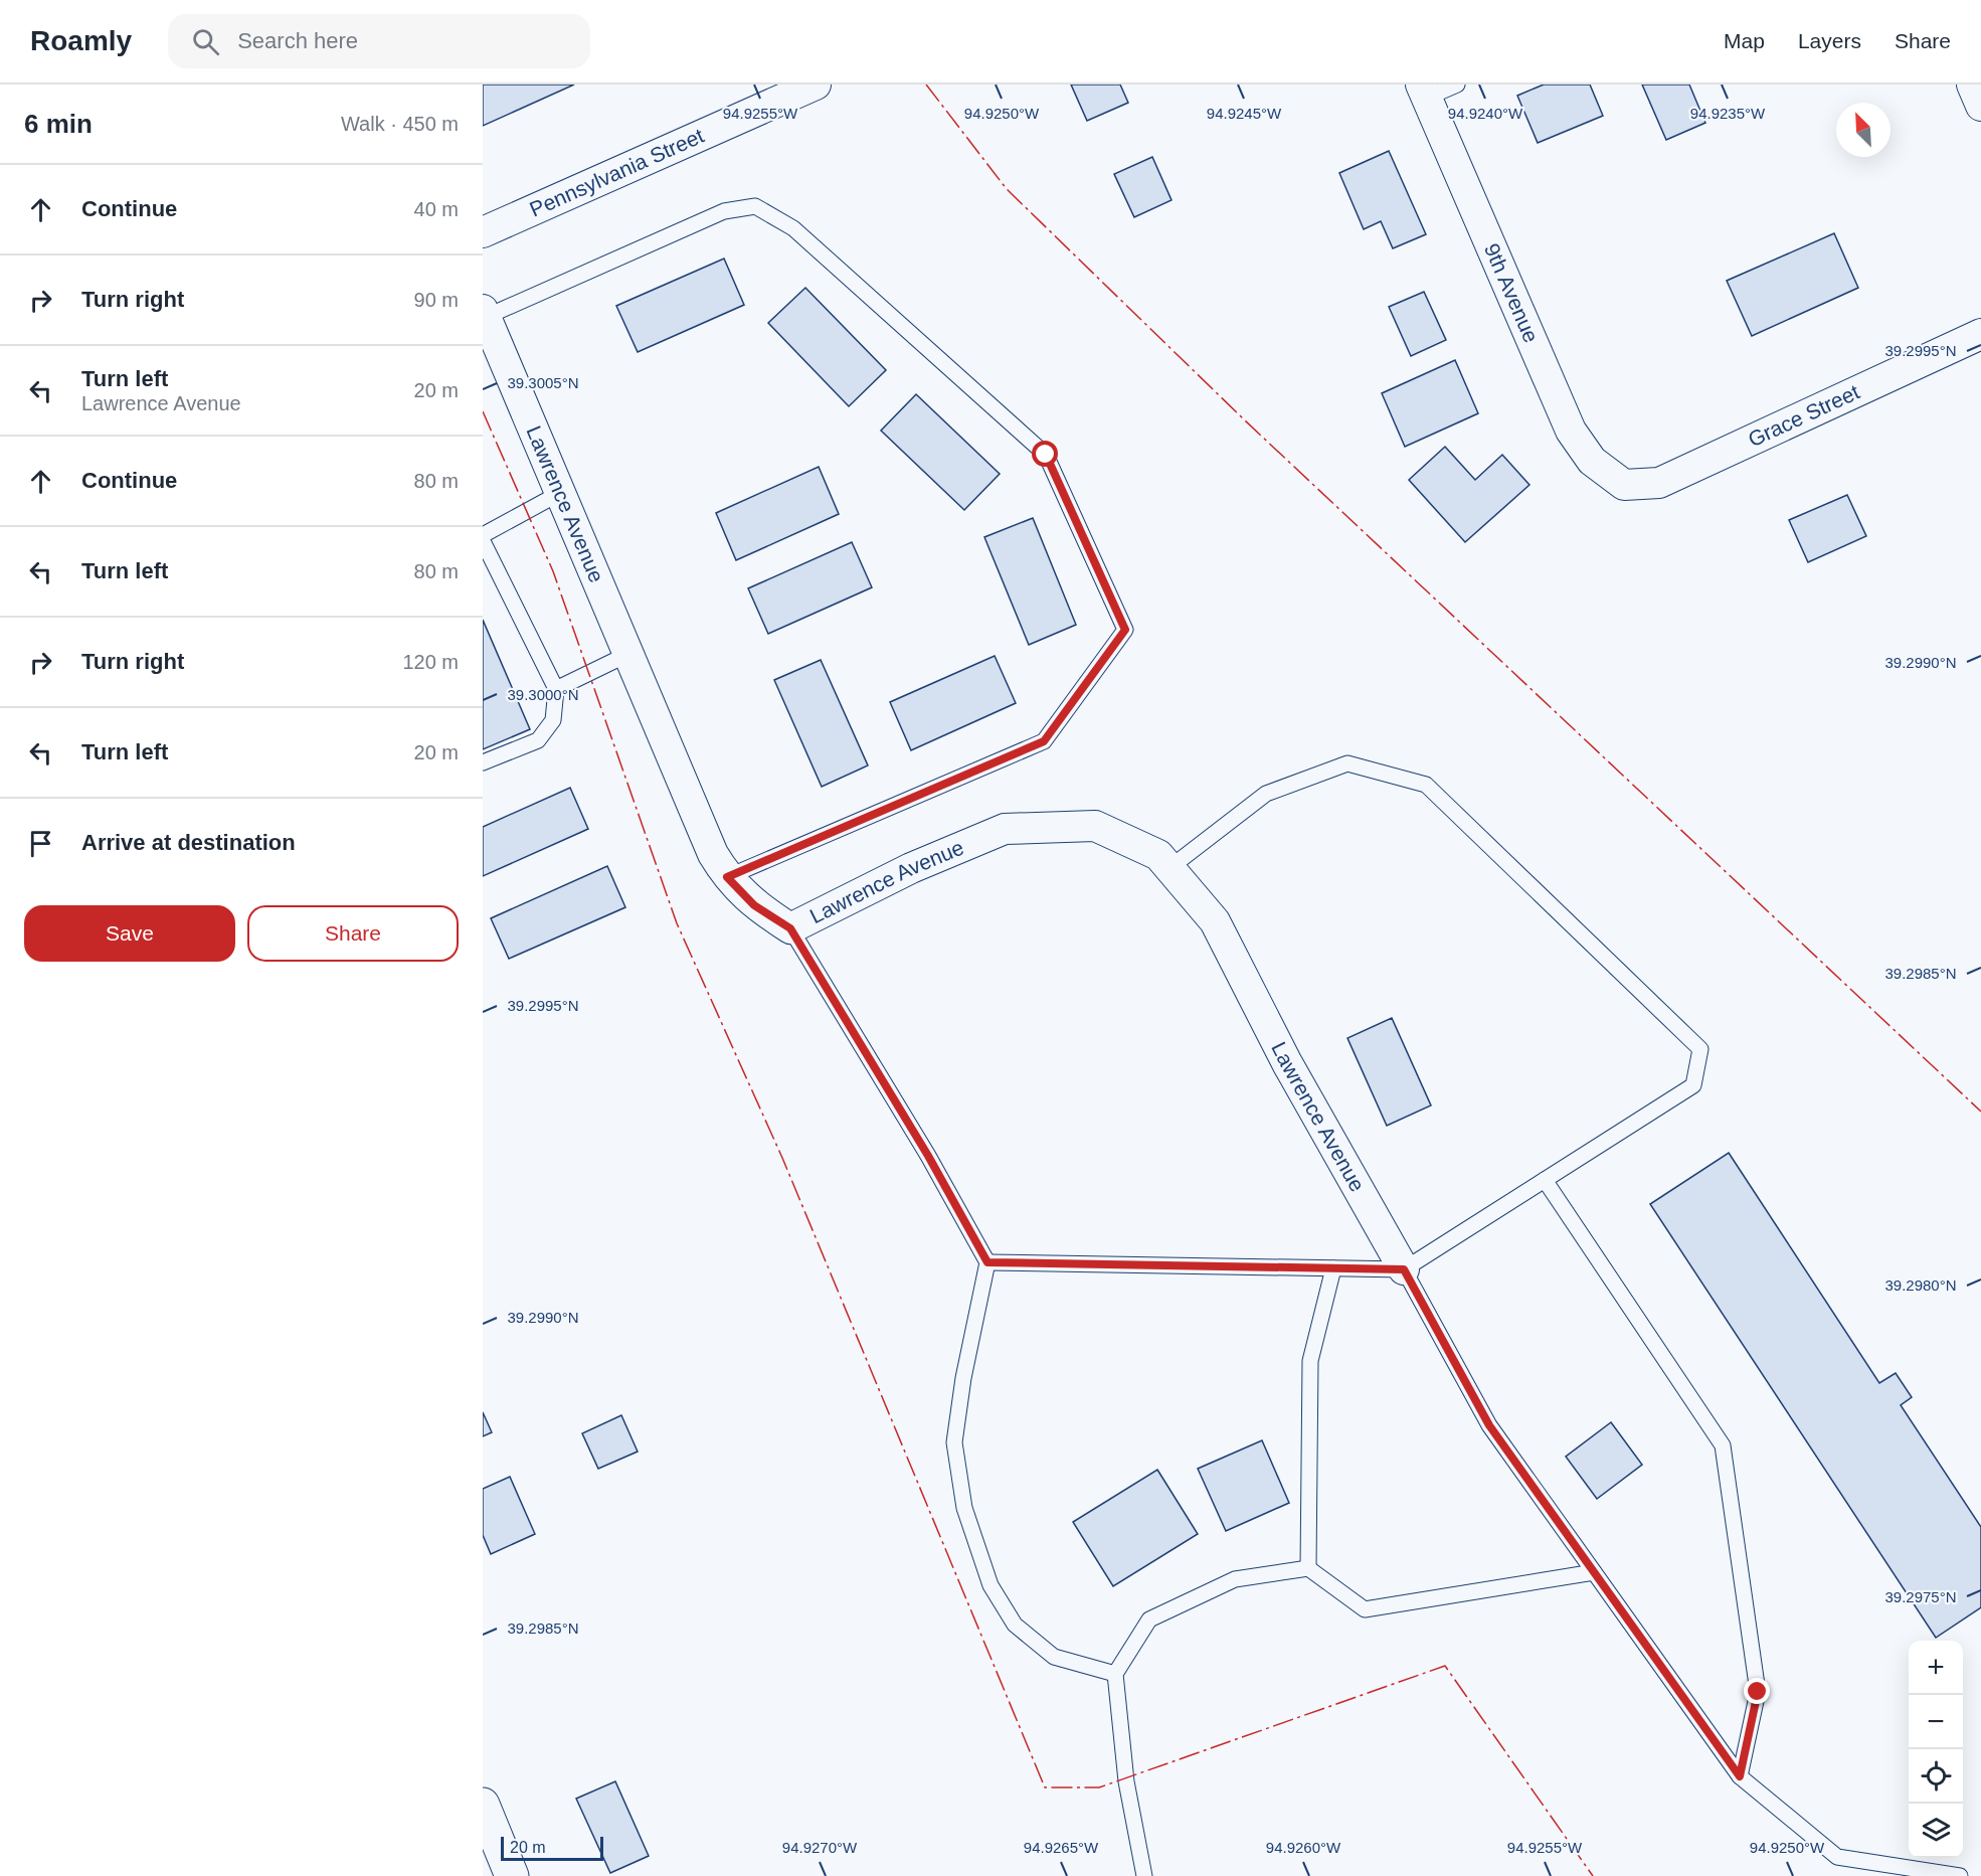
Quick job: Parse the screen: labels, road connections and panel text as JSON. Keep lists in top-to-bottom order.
{
  "streets": {
    "street": [
      "Pennsylvania Street",
      "9th Avenue",
      "Grace Street",
      "Lawrence Avenue"
    ]
  },
  "crossings": [
    ["9th Avenue", "Grace Street"]
  ],
  "scale_bar": "20 m",
  "north": "top left",
  "page": {
    "header": "Roamly",
    "search": "Search here",
    "nav": ["Map", "Layers", "Share"],
    "heading": ["6 min", "Walk · 450 m"],
    "list": [
      ["Continue", "40 m"],
      ["Turn right", "90 m"],
      ["Turn left", "Lawrence Avenue", "20 m"],
      ["Continue", "80 m"],
      ["Turn left", "80 m"],
      ["Turn right", "120 m"],
      ["Turn left", "20 m"],
      "Arrive at destination"
    ],
    "buttons": ["Save", "Share"],
    "map_buttons": ["+", "−"],
    "scale": "20 m"
  },
  "coordinates": [
    "94.9255°W",
    "94.9250°W",
    "94.9245°W",
    "94.9235°W",
    "94.9240°W",
    "39.2995°N",
    "39.3005°N",
    "39.2990°N",
    "39.3000°N",
    "39.2985°N",
    "39.2980°N",
    "39.2975°N",
    "94.9270°W",
    "94.9265°W",
    "94.9260°W"
  ]
}
